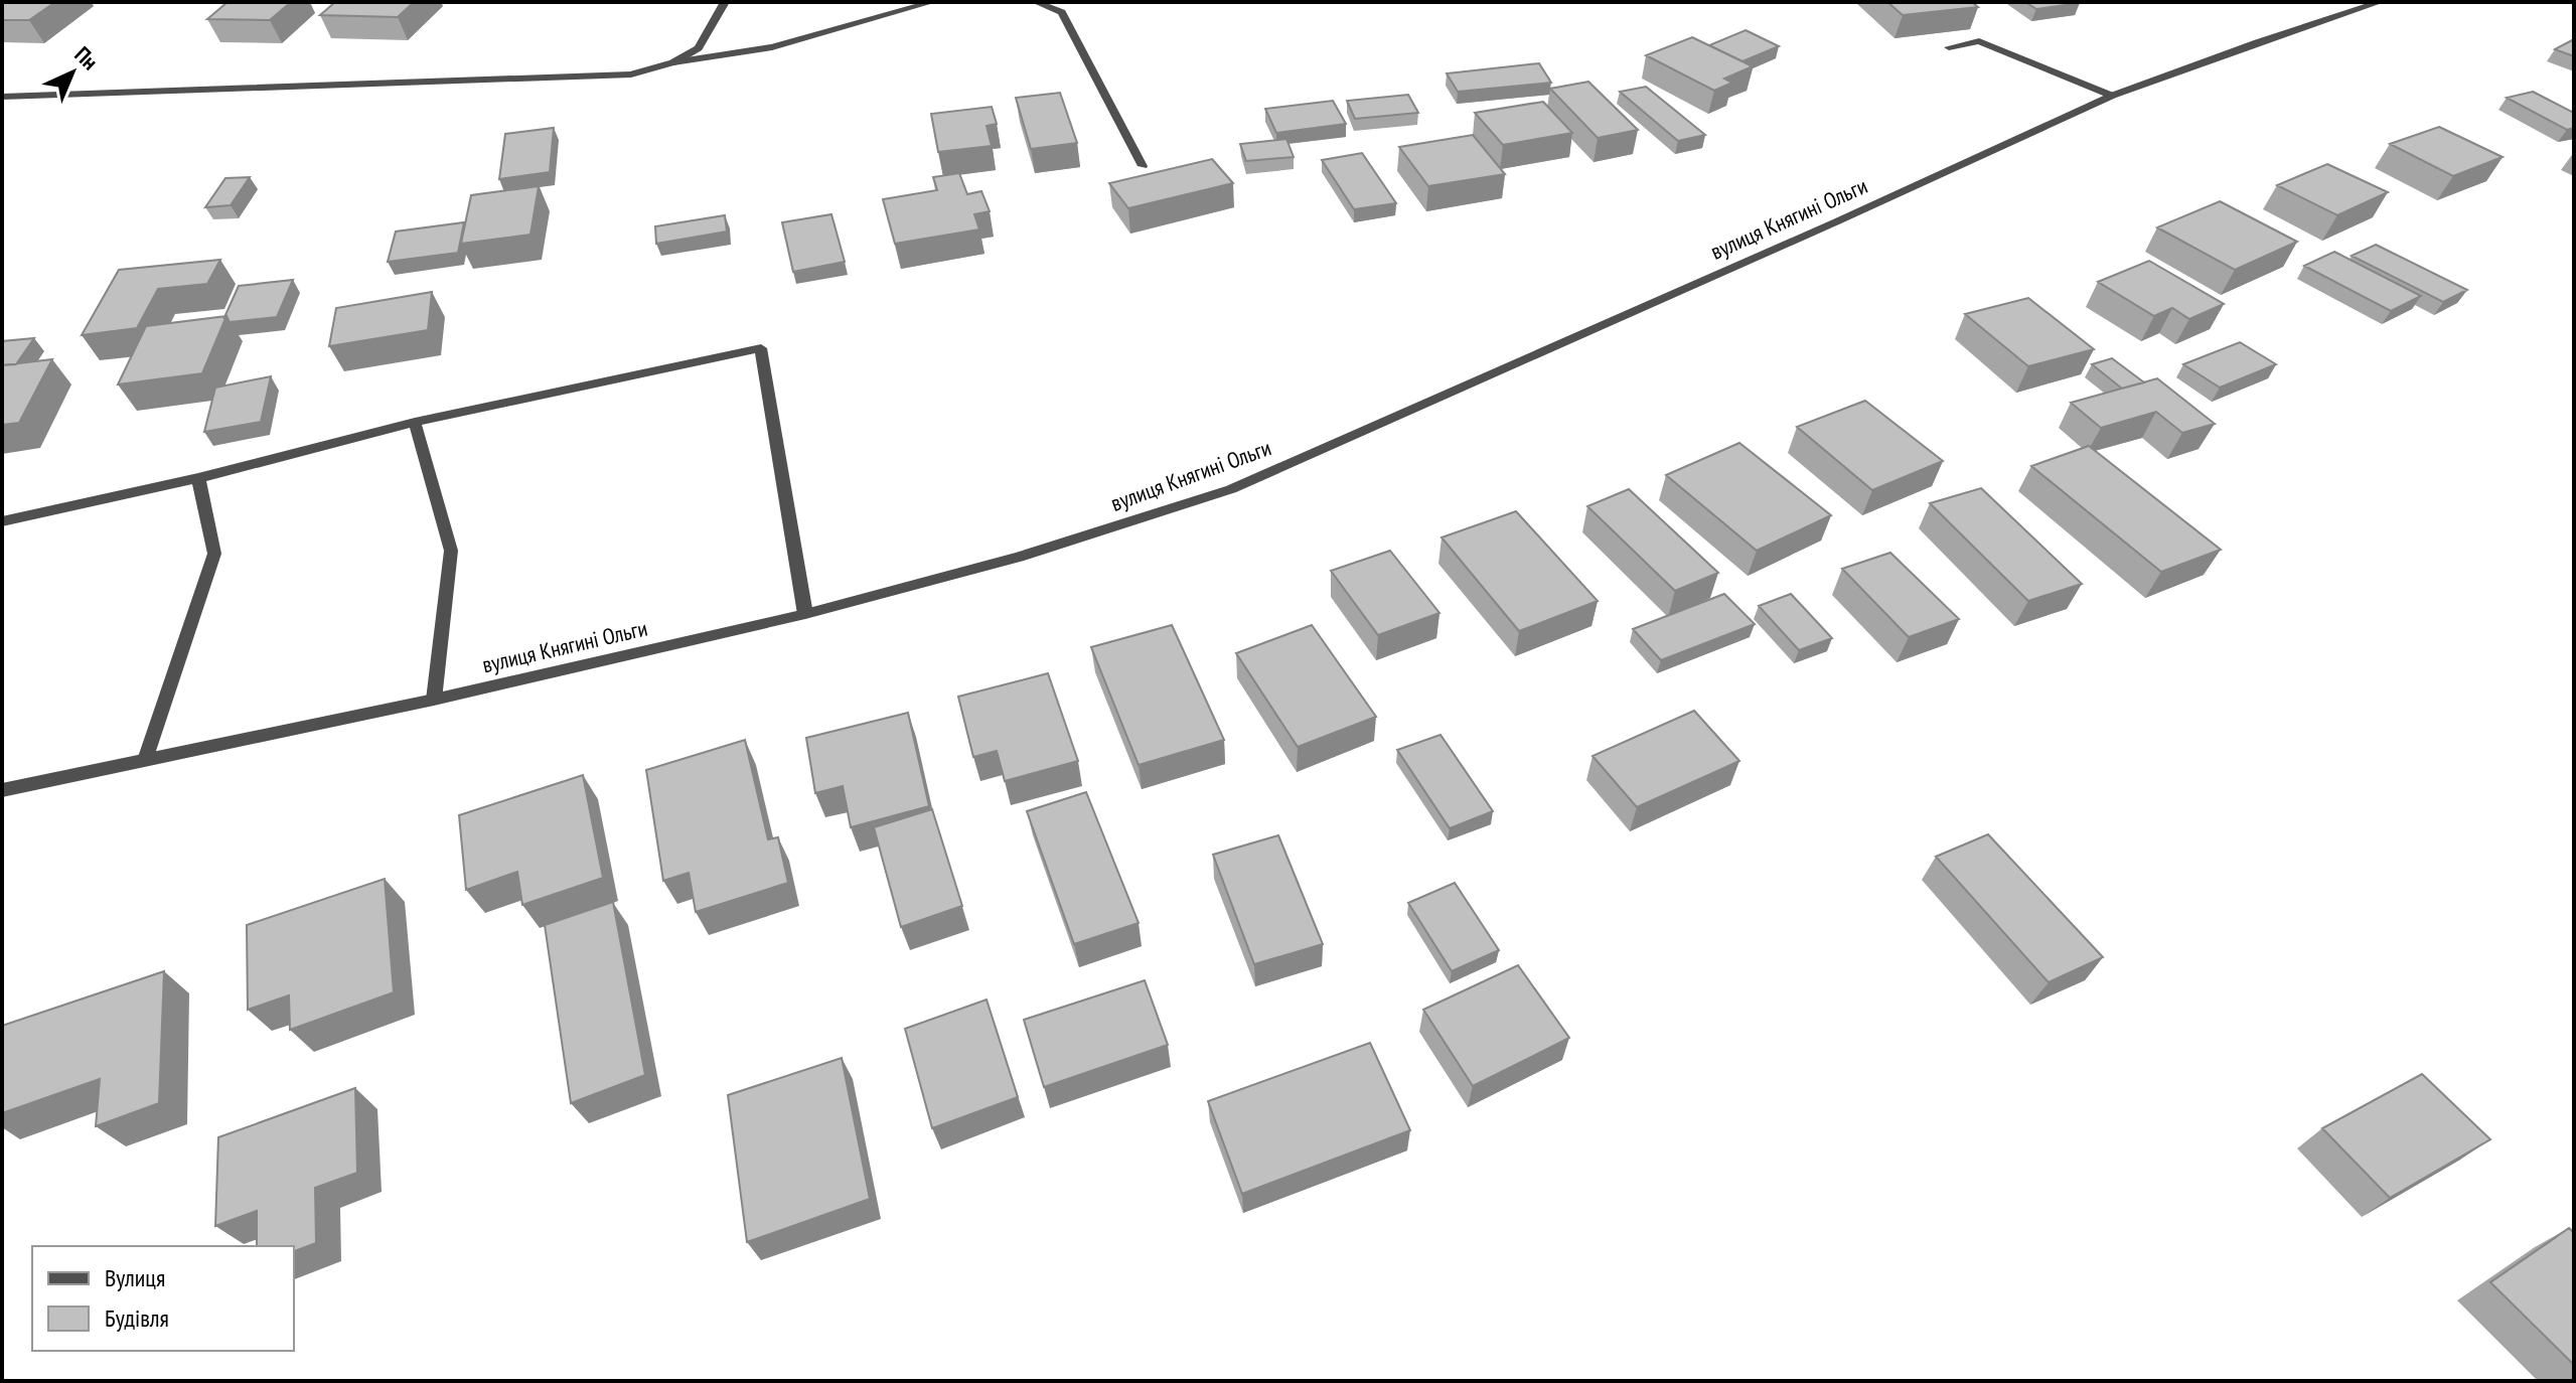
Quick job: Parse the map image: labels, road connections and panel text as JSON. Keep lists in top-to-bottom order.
{
  "streets": {
    "street": ["вулиця Княгині Ольги"]
  },
  "legend": ["Вулиця", "Будівля"],
  "north": "top right"
}
